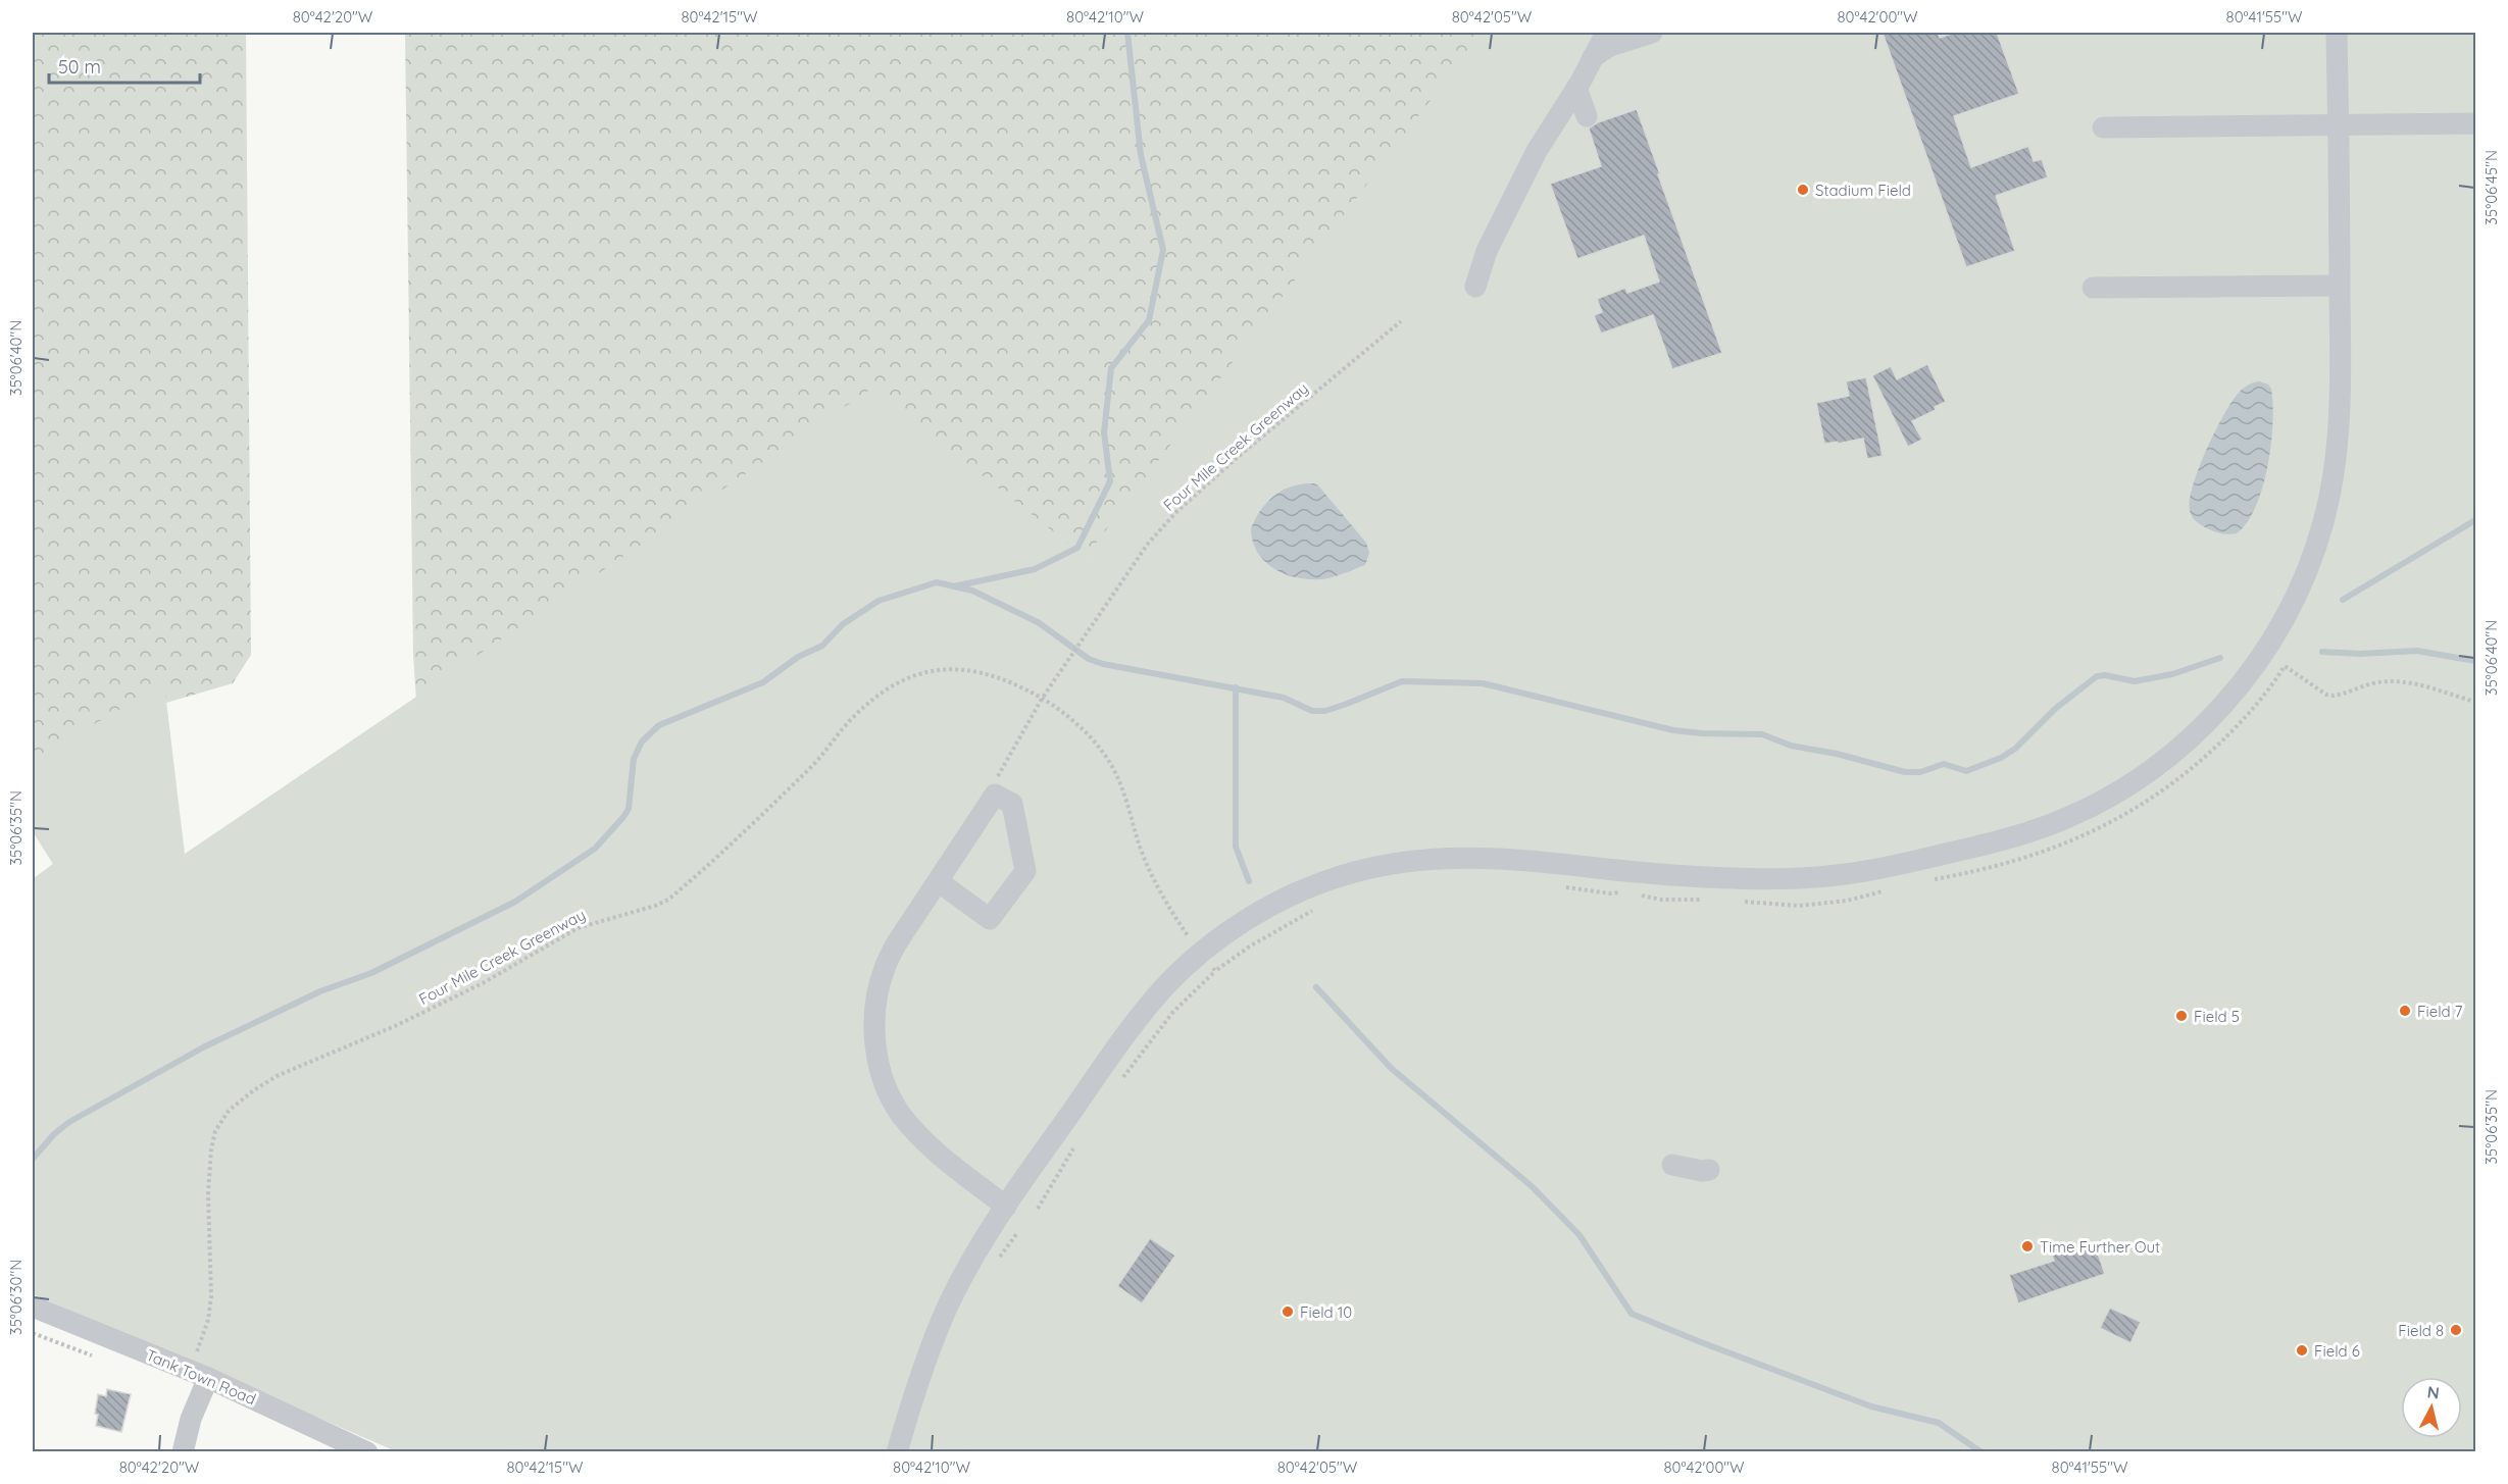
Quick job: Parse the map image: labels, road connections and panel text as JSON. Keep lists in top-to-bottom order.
{
  "streets": {
    "street": ["Tank Town Road"],
    "path": ["Four Mile Creek Greenway"]
  },
  "places": [
    "Stadium Field",
    "Field 7",
    "Field 5",
    "Time Further Out",
    "Field 10",
    "Field 8",
    "Field 6"
  ],
  "scale_bar": "50 m",
  "north": "top",
  "coordinates": [
    "80°42'20\"W",
    "80°42'15\"W",
    "80°42'10\"W",
    "80°42'05\"W",
    "80°42'00\"W",
    "80°41'55\"W",
    "35°06'45\"N",
    "35°06'40\"N",
    "35°06'35\"N",
    "35°06'30\"N"
  ]
}
